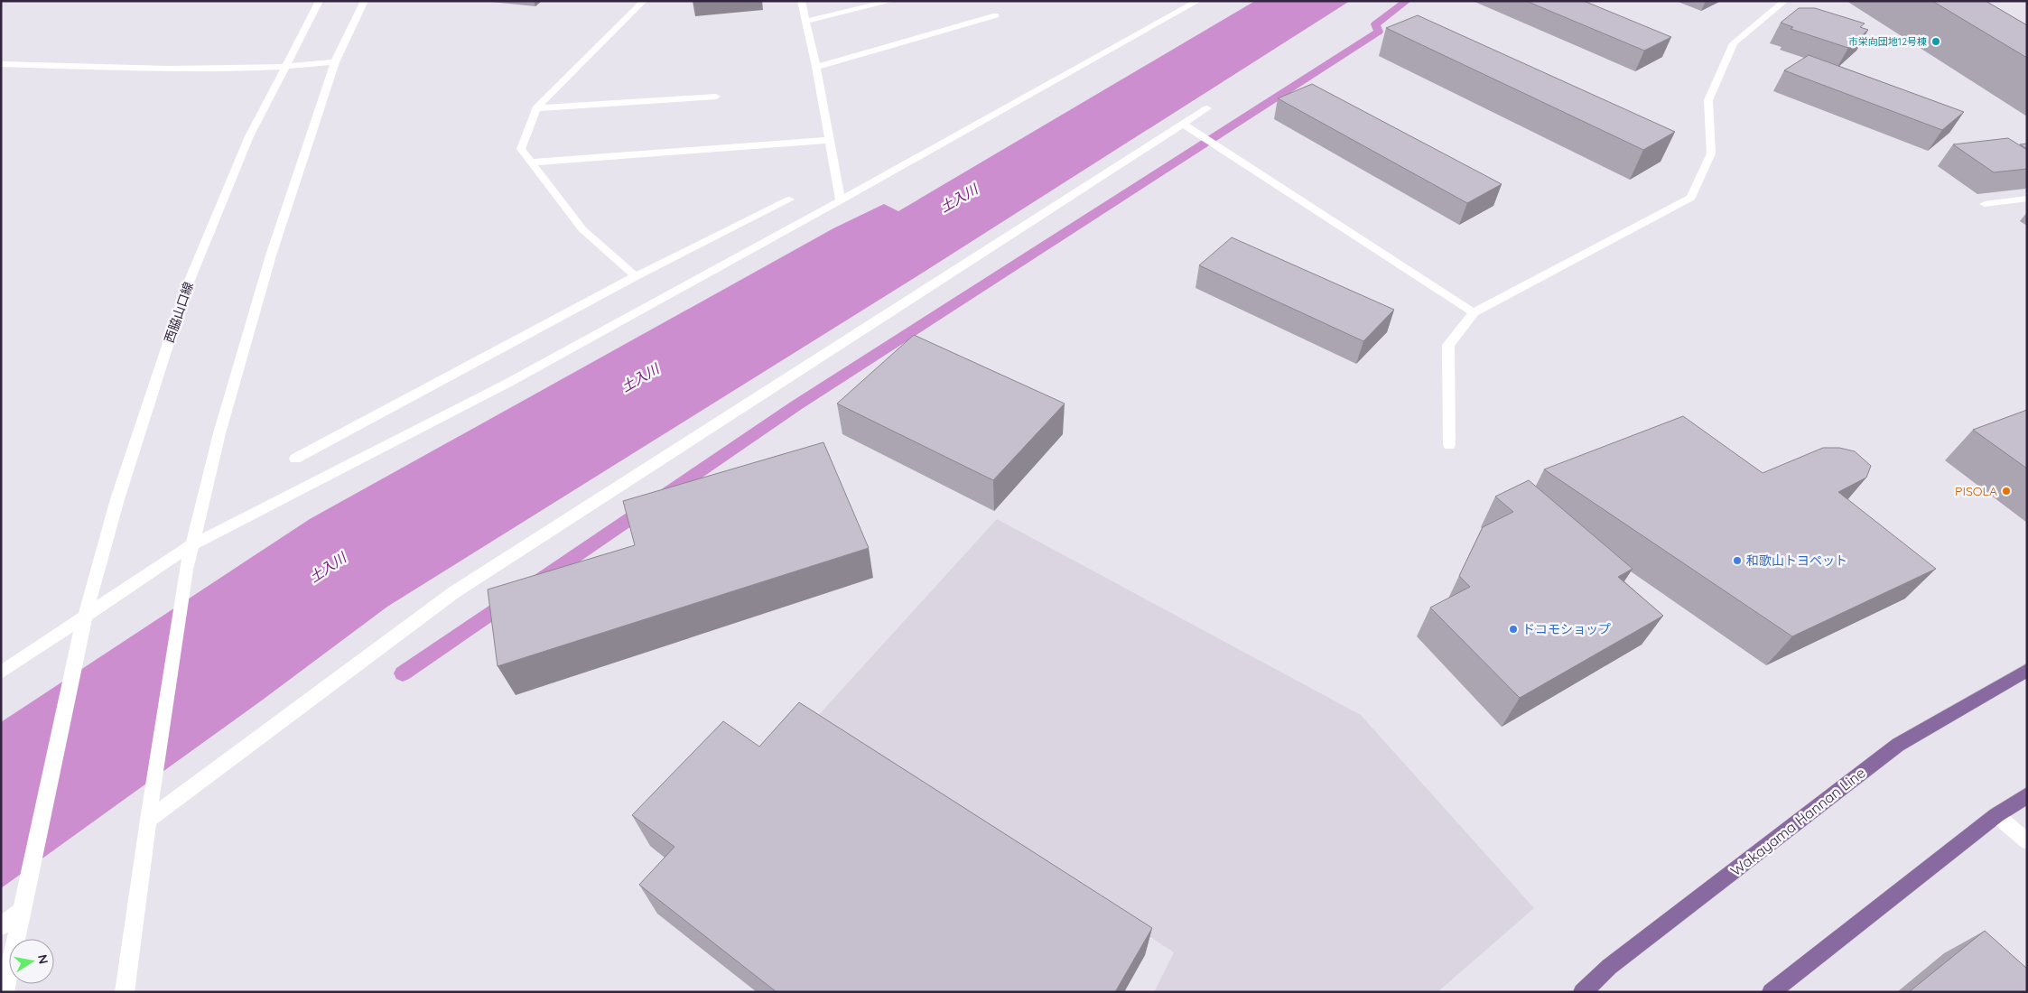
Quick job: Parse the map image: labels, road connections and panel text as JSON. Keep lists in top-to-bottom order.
{
  "streets": {
    "main road": ["Wakayama Hannan Line"],
    "street": ["西脇山口線"]
  },
  "water": ["土入川"],
  "places": [
    "市栄向団地12号棟",
    "PISOLA",
    "和歌山トヨペット",
    "ドコモショップ"
  ],
  "north": "right"
}
